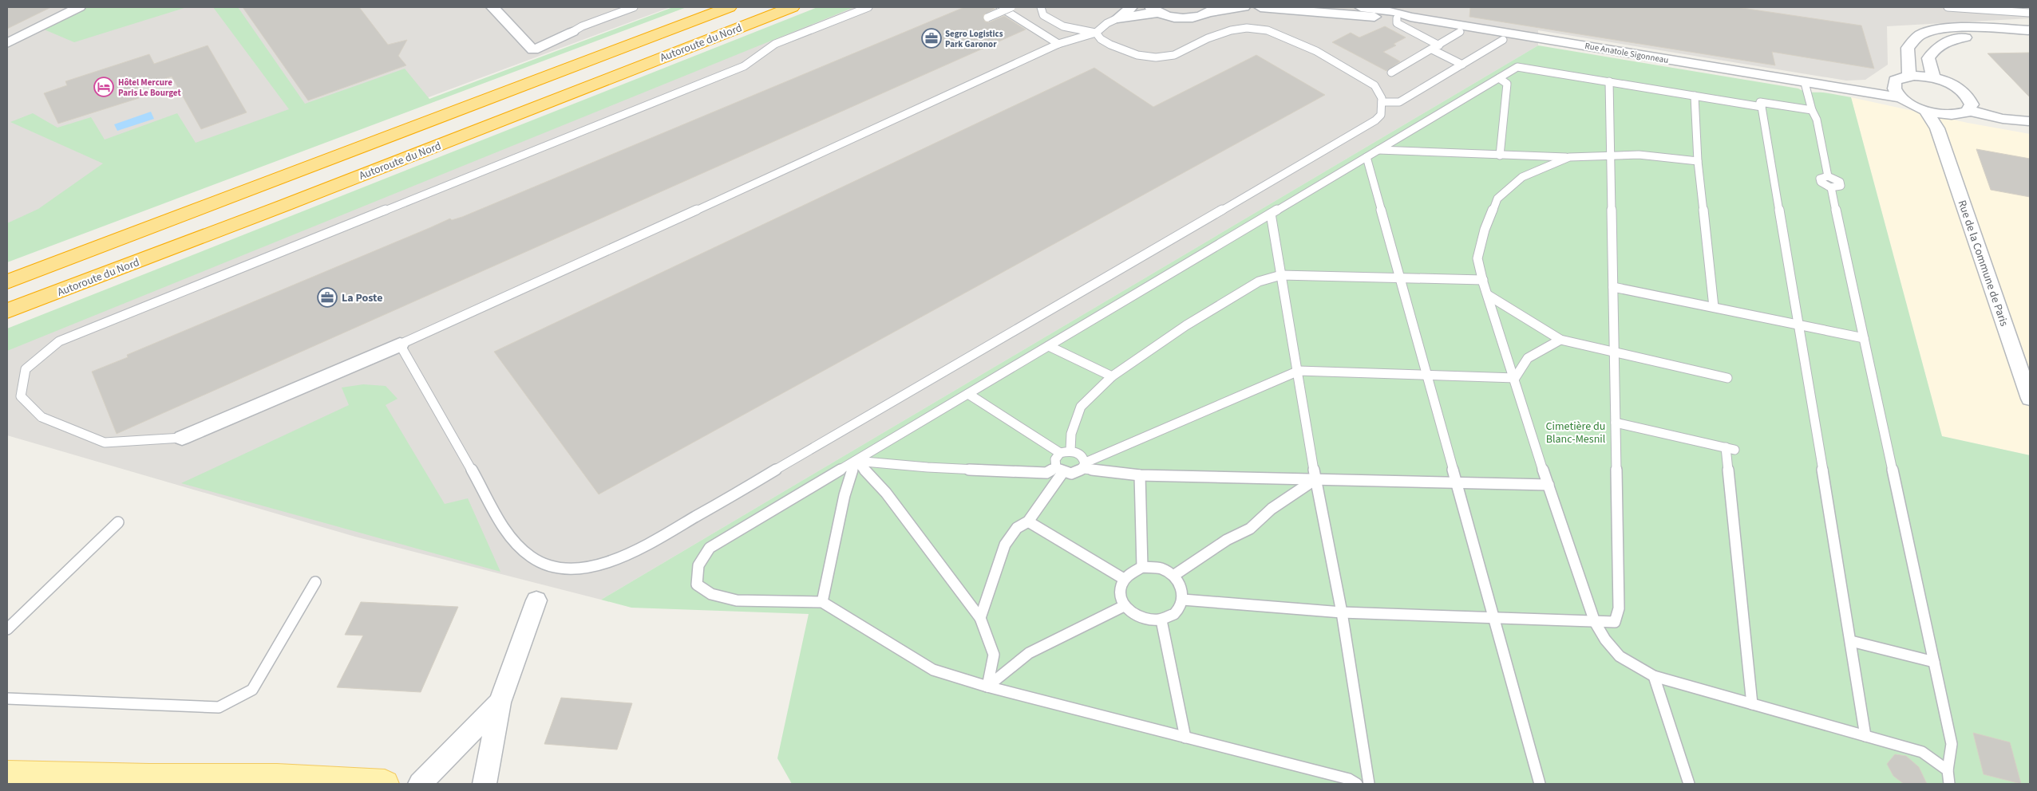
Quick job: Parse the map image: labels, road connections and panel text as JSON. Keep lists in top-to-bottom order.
{
  "streets": {
    "highway": ["Autoroute du Nord"],
    "street": ["Rue Anatole Sigonneau", "Rue de la Commune de Paris"]
  },
  "crossings": [
    ["Rue Anatole Sigonneau", "Rue de la Commune de Paris"]
  ],
  "parks": ["Cimetière du Blanc-Mesnil"],
  "places": {
    "office": ["Segro Logistics Park Garonor", "La Poste"],
    "hotel": ["Hôtel Mercure Paris Le Bourget"]
  }
}
